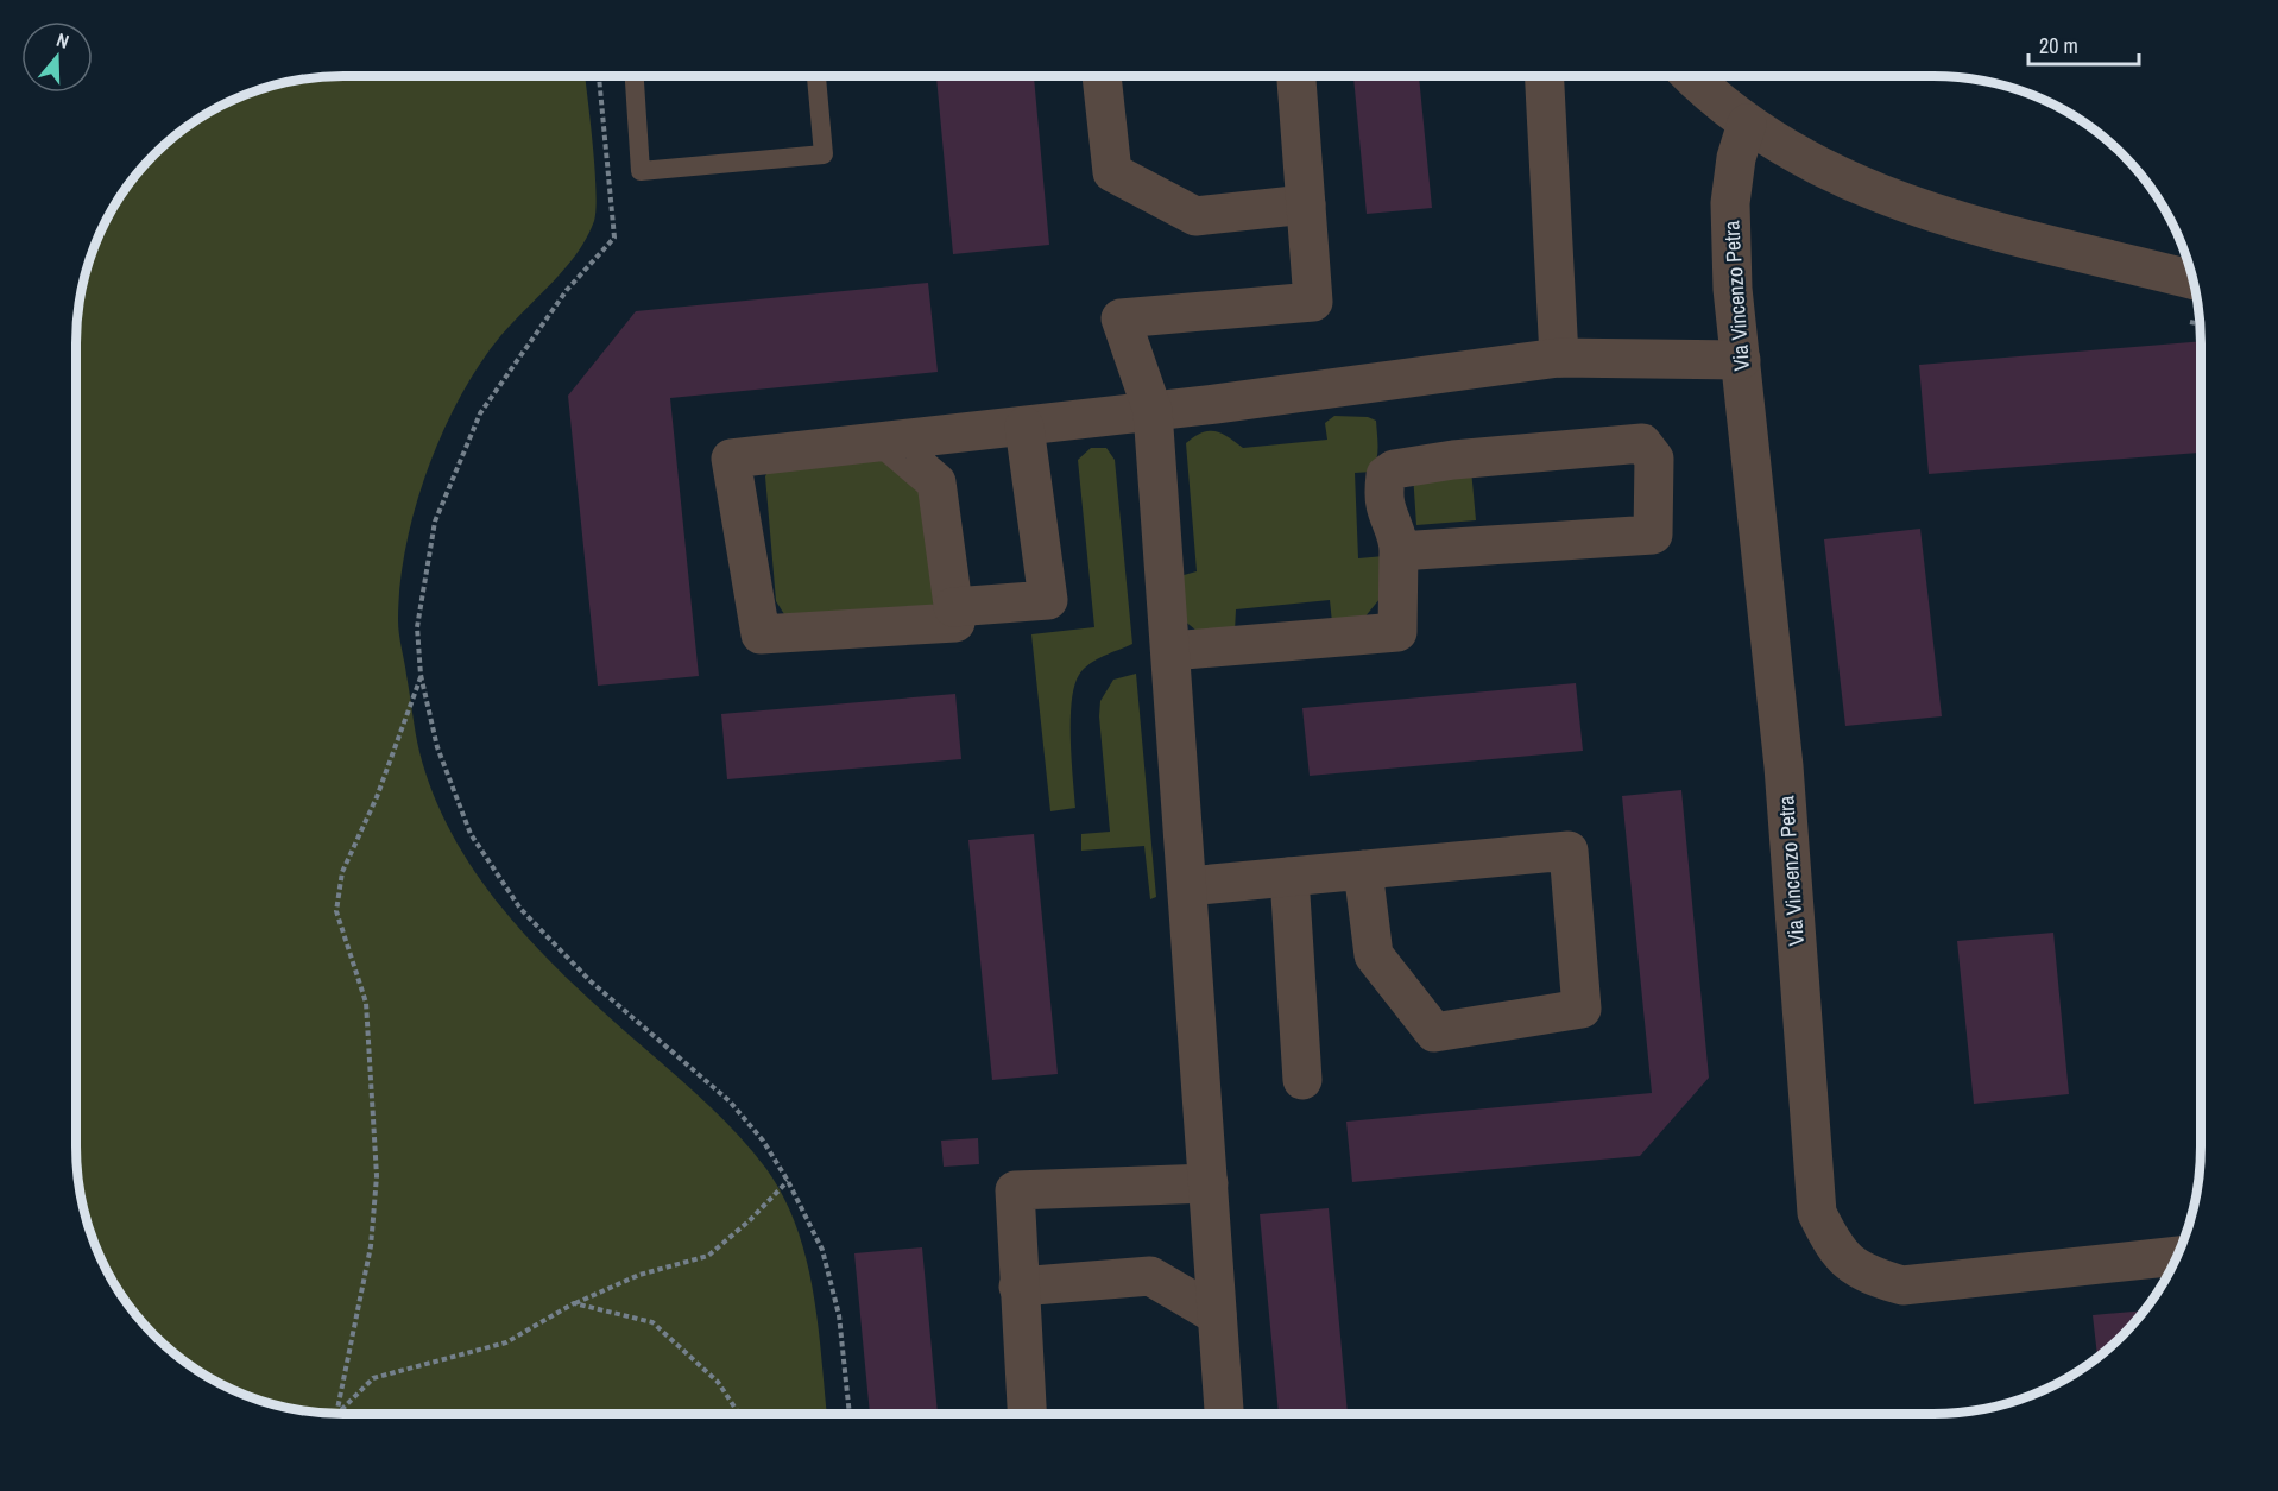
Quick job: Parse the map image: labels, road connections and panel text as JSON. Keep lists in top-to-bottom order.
{
  "streets": {
    "street": ["Via Vincenzo Petra"]
  },
  "scale_bar": "20 m",
  "north": "top"
}
